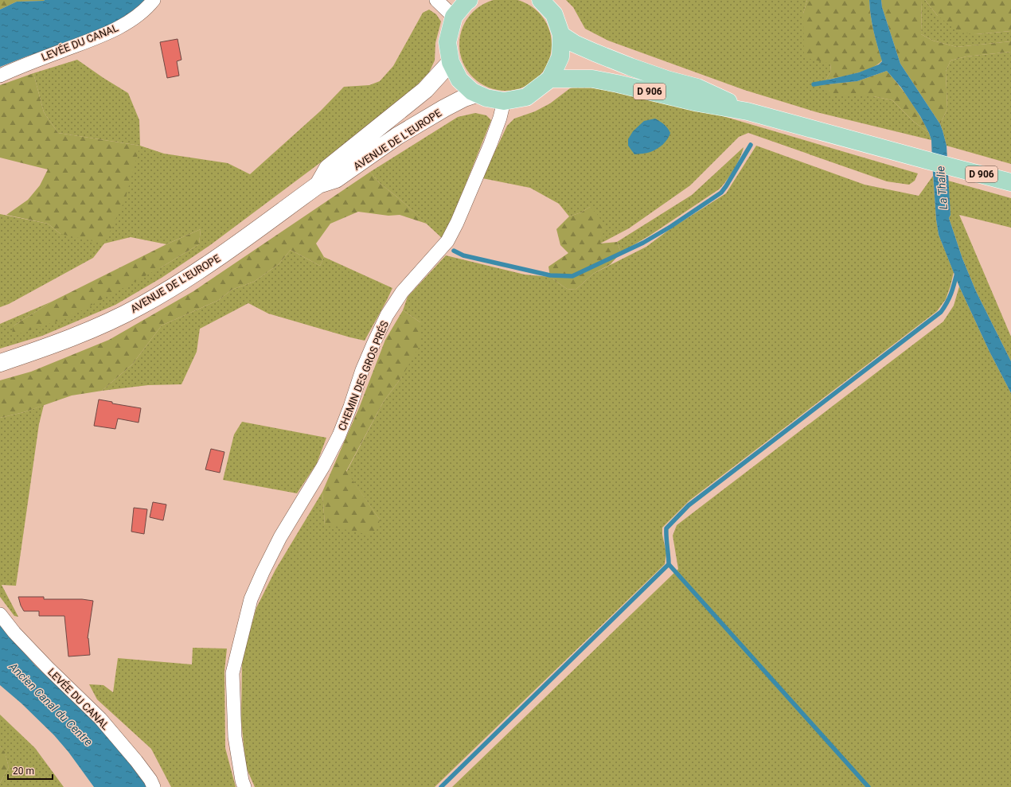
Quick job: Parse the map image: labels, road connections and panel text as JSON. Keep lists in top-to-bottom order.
{
  "streets": {
    "main road": ["D 906", "AVENUE DE L'EUROPE"],
    "street": ["LEVÉE DU CANAL", "CHEMIN DES GROS PRÉS"]
  },
  "water": ["La Thalie", "Ancien Canal du Centre"],
  "scale_bar": "20 m"
}
